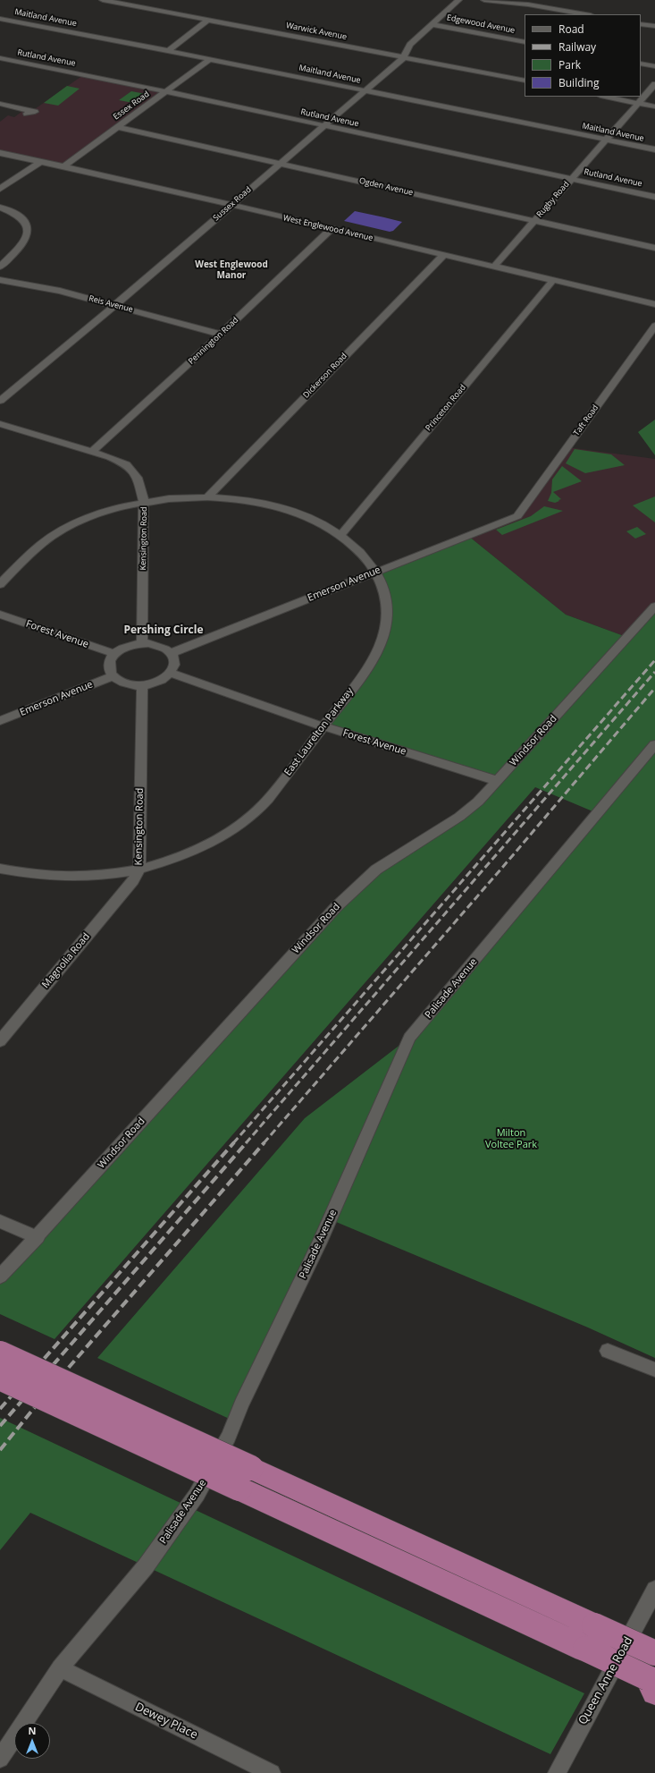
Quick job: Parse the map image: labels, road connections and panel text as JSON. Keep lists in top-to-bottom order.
{
  "streets": {
    "street": [
      "Maitland Avenue",
      "Edgewood Avenue",
      "Warwick Avenue",
      "Rutland Avenue",
      "Essex Road",
      "Ogden Avenue",
      "Rugby Road",
      "Sussex Road",
      "West Englewood Avenue",
      "Reis Avenue",
      "Pennington Road",
      "Dickerson Road",
      "Princeton Road",
      "Taft Road",
      "Kensington Road",
      "Emerson Avenue",
      "Forest Avenue",
      "East Laurelton Parkway",
      "Windsor Road",
      "Magnolia Road",
      "Palisade Avenue",
      "Queen Anne Road",
      "Dewey Place"
    ]
  },
  "crossings": [
    ["Maitland Avenue", "Essex Road"],
    ["Maitland Avenue", "Rugby Road"],
    ["Maitland Avenue", "Sussex Road"],
    ["Edgewood Avenue", "Sussex Road"],
    ["Warwick Avenue", "Sussex Road"],
    ["Rutland Avenue", "Essex Road"],
    ["Rutland Avenue", "Rugby Road"],
    ["Rutland Avenue", "Sussex Road"],
    ["Essex Road", "Ogden Avenue"],
    ["Essex Road", "West Englewood Avenue"],
    ["Ogden Avenue", "Rugby Road"],
    ["Ogden Avenue", "Sussex Road"],
    ["Rugby Road", "West Englewood Avenue"],
    ["Sussex Road", "West Englewood Avenue"],
    ["Sussex Road", "Reis Avenue"],
    ["West Englewood Avenue", "Pennington Road"],
    ["West Englewood Avenue", "Dickerson Road"],
    ["West Englewood Avenue", "Princeton Road"],
    ["Reis Avenue", "Pennington Road"],
    ["Pennington Road", "Kensington Road"],
    ["Dickerson Road", "East Laurelton Parkway"],
    ["Princeton Road", "East Laurelton Parkway"],
    ["Taft Road", "Emerson Avenue"],
    ["Kensington Road", "Emerson Avenue"],
    ["Kensington Road", "Forest Avenue"],
    ["Kensington Road", "East Laurelton Parkway"],
    ["Kensington Road", "Magnolia Road"],
    ["Emerson Avenue", "Forest Avenue"],
    ["Emerson Avenue", "East Laurelton Parkway"],
    ["Forest Avenue", "East Laurelton Parkway"],
    ["Forest Avenue", "Windsor Road"],
    ["Palisade Avenue", "Dewey Place"]
  ],
  "districts": ["West Englewood Manor", "Pershing Circle"],
  "parks": ["Milton Voltee Park"],
  "legend": [
    "Road",
    "Railway",
    "Park",
    "Building"
  ],
  "north": "top"
}
